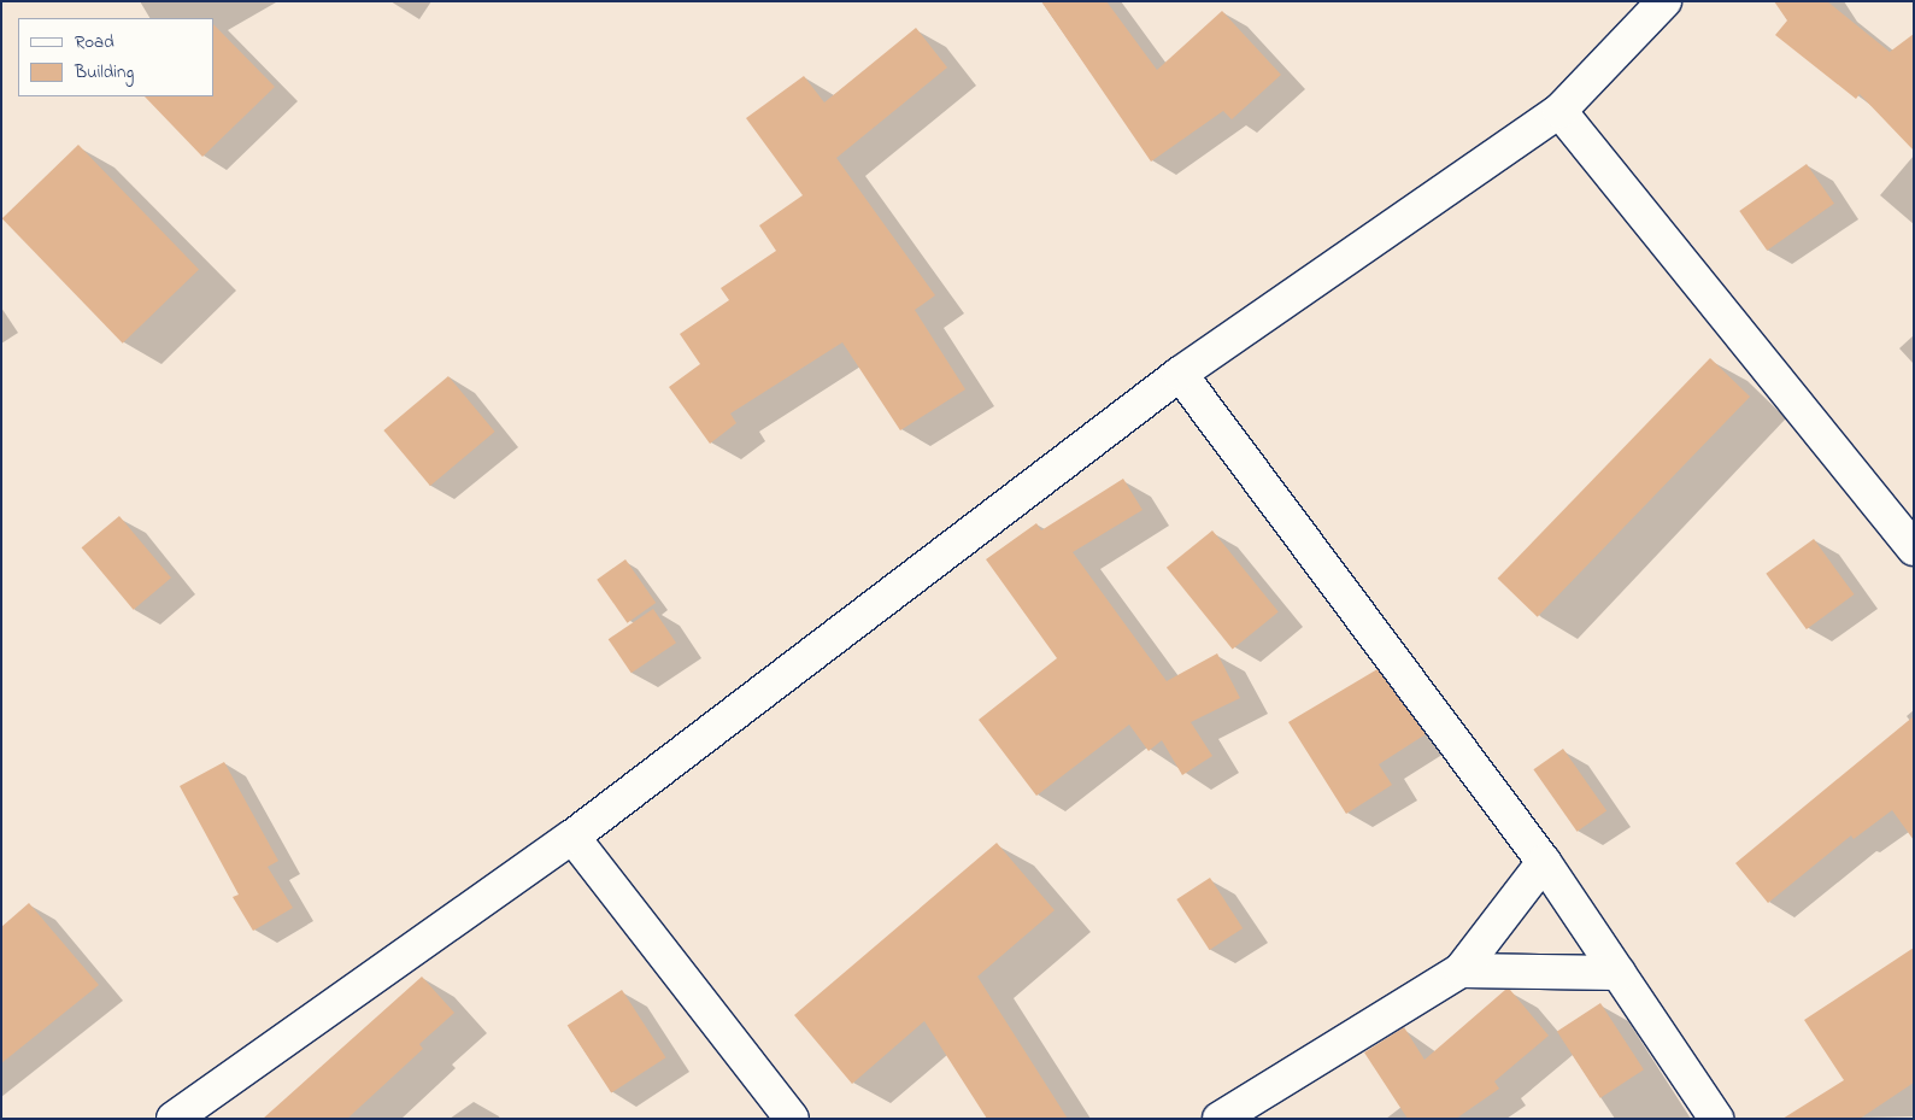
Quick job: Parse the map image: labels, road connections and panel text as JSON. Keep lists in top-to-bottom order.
{
  "legend": ["Road", "Building"]
}
